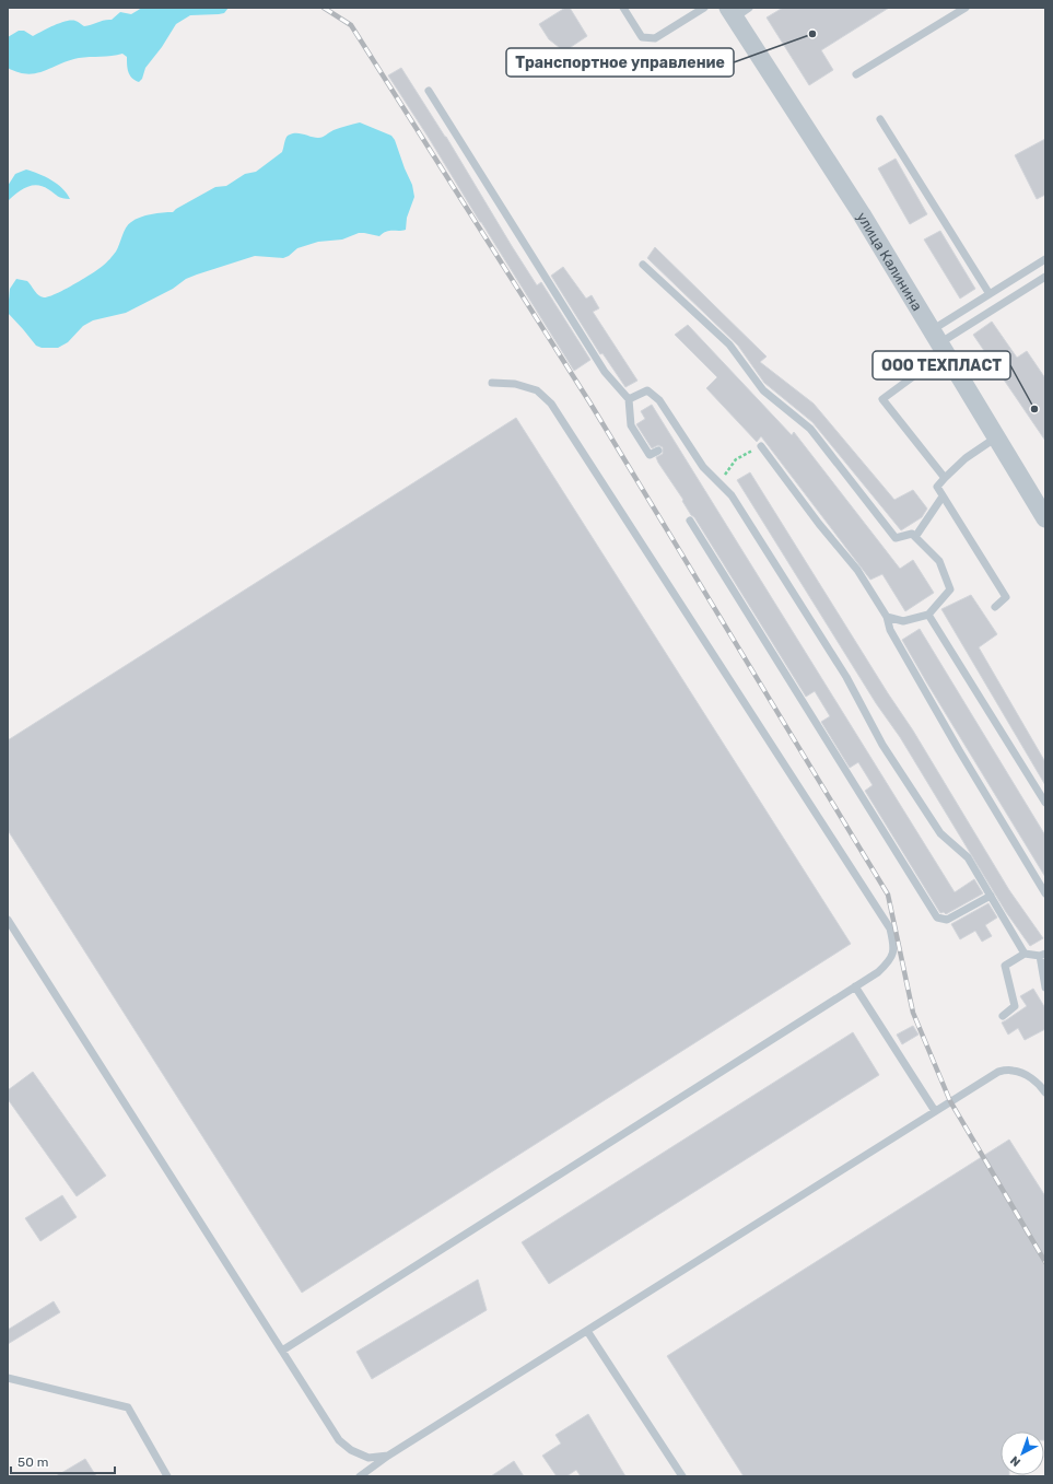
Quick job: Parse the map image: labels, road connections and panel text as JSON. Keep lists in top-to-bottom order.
{
  "streets": {
    "street": ["улица Калинина"]
  },
  "places": ["Транспортное управление", "ООО ТЕХПЛАСТ"],
  "scale_bar": "50 m",
  "north": "bottom left"
}
